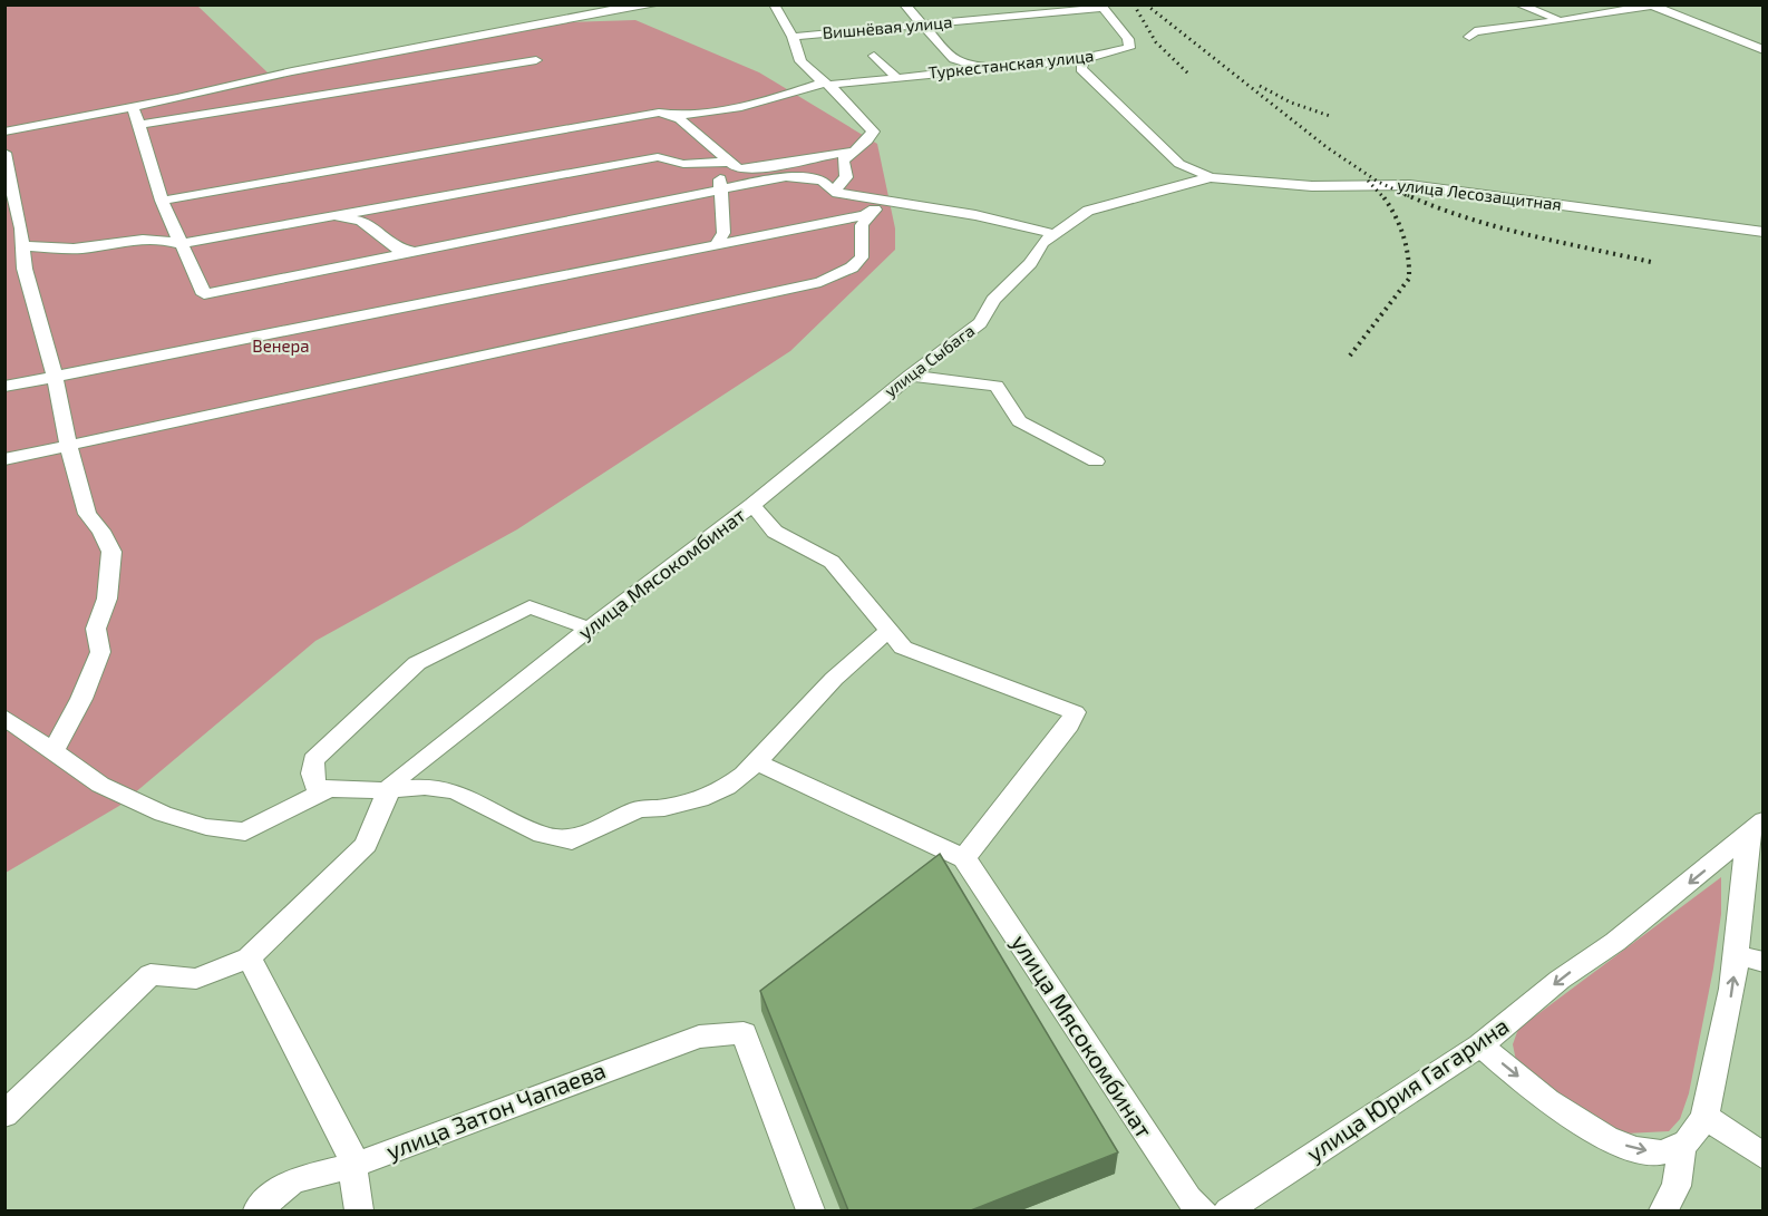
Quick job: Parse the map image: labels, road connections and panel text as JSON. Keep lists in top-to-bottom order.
{
  "streets": {
    "street": [
      "Вишнёвая улица",
      "Туркестанская улица",
      "улица Лесозащитная",
      "улица Сыбага",
      "улица Мясокомбинат",
      "улица Юрия Гагарина",
      "улица Затон Чапаева"
    ]
  },
  "crossings": [
    ["Вишнёвая улица", "Туркестанская улица"],
    ["улица Лесозащитная", "улица Сыбага"],
    ["улица Сыбага", "улица Мясокомбинат"]
  ],
  "one_way": ["улица Юрия Гагарина"],
  "parks": ["Венера"]
}
